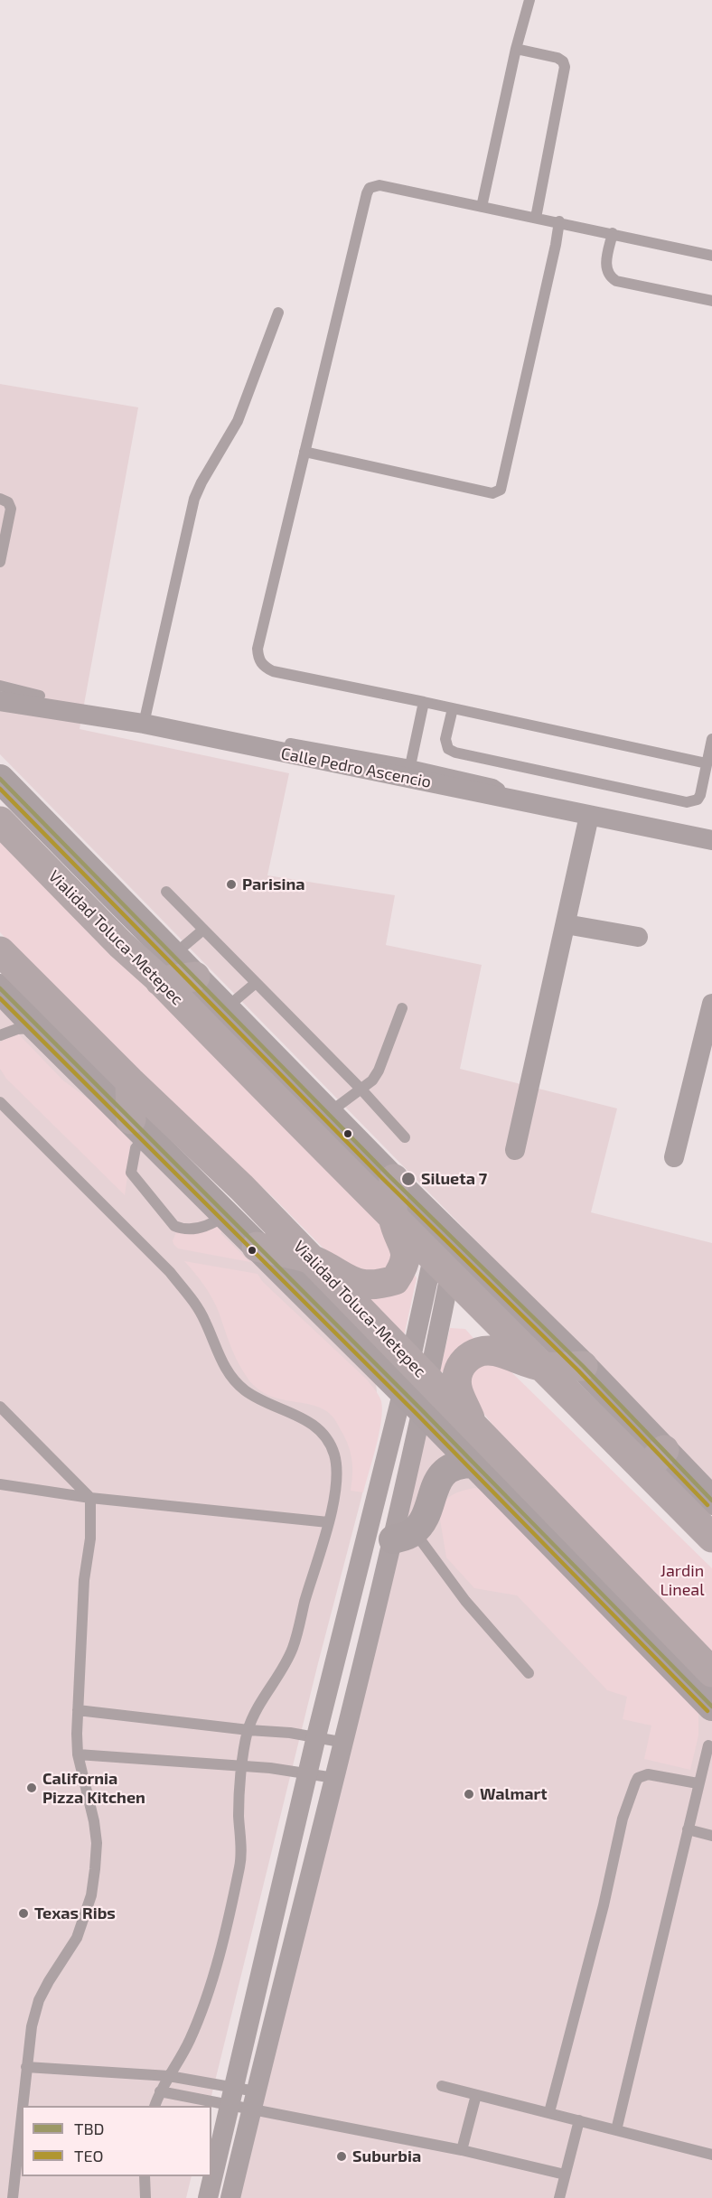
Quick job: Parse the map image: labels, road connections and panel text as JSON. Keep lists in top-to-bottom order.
{
  "streets": {
    "highway": ["Vialidad Toluca-Metepec"],
    "street": ["Calle Pedro Ascencio"]
  },
  "parks": ["Jardin Lineal"],
  "places": [
    "Parisina",
    "Silueta 7",
    "California Pizza Kitchen",
    "Walmart",
    "Texas Ribs",
    "Suburbia"
  ],
  "lines": ["transit line TBD", "transit line TEO"],
  "legend": ["TBD", "TEO"]
}
